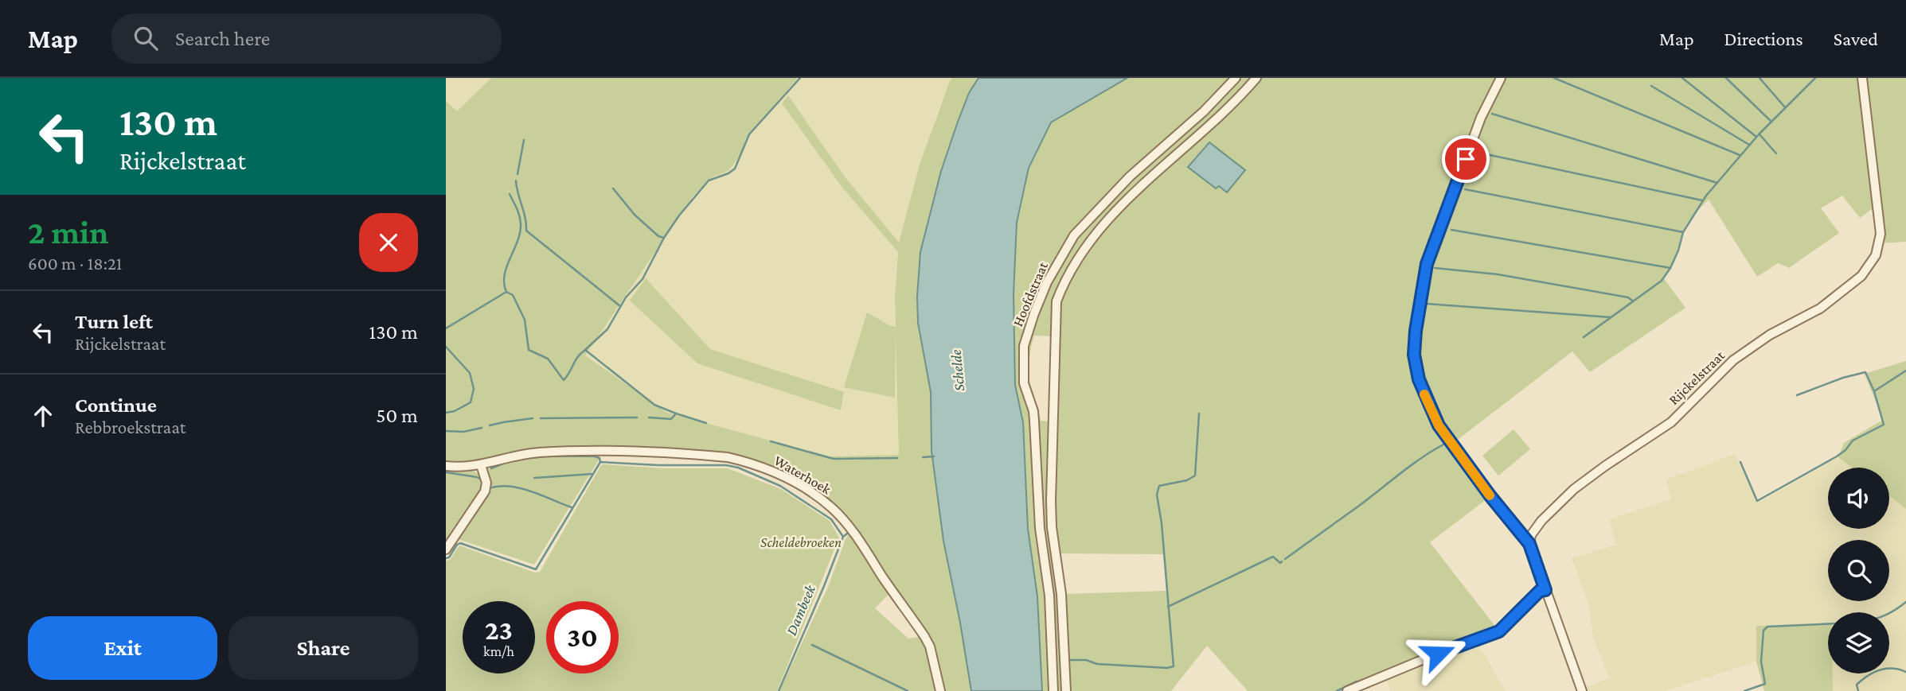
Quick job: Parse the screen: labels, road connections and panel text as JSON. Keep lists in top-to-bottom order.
{
  "streets": {
    "street": ["Hoofdstraat", "Rijckelstraat", "Waterhoek"]
  },
  "water": ["Schelde", "Dambeek"],
  "parks": ["Scheldebroeken"],
  "page": {
    "header": "Map",
    "search": "Search here",
    "nav": ["Map", "Directions", "Saved"],
    "turn": ["130 m", "Rijckelstraat"],
    "heading": ["2 min", "600 m · 18:21"],
    "list": [
      {
        "name": "Turn left",
        "note": "Rijckelstraat",
        "value": "130 m"
      },
      {
        "name": "Continue",
        "note": "Rebbroekstraat",
        "value": "50 m"
      }
    ],
    "speed": "23 km/h",
    "limit": "30",
    "buttons": ["Exit", "Share"]
  }
}
